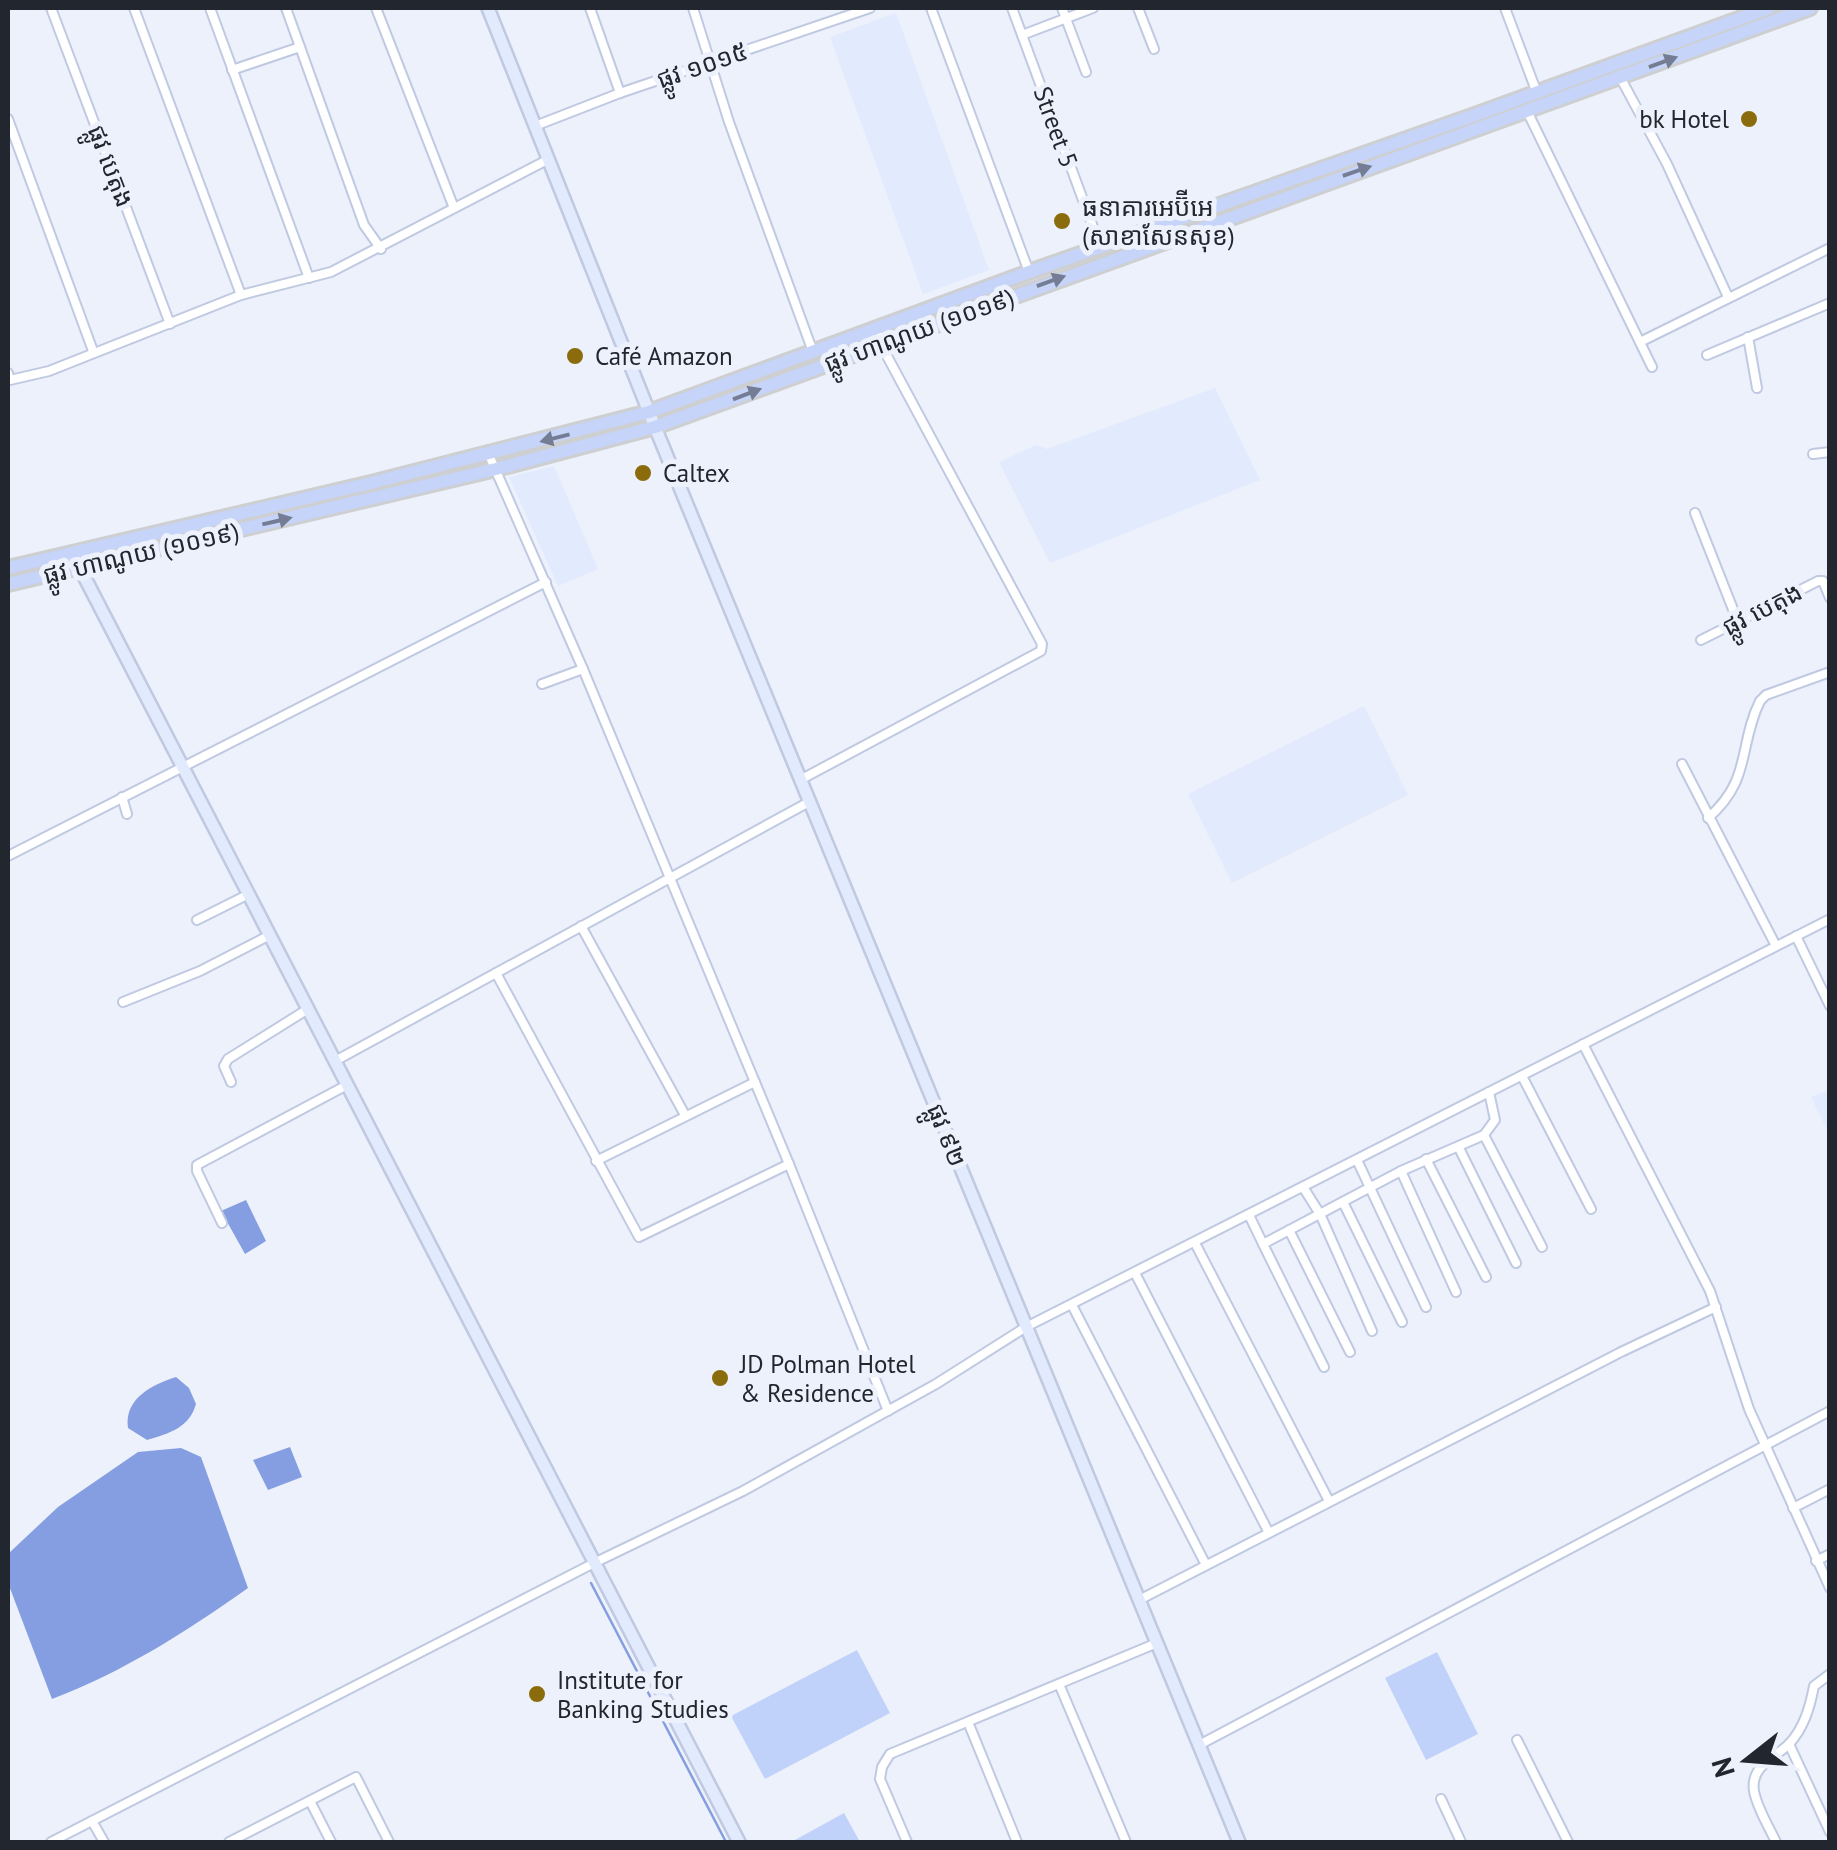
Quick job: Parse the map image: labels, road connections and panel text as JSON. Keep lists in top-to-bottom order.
{
  "streets": {
    "main road": ["ផ្លូវ ហាណូយ (១០១៩)", "ផ្លូវ ៩២"],
    "street": ["ផ្លូវ ១០១៥", "Street 5", "ផ្លូវ បេតុង"]
  },
  "crossings": [
    ["ផ្លូវ ១០១៥", "ផ្លូវ ៩២"],
    ["Street 5", "ផ្លូវ ហាណូយ (១០១៩)"],
    ["ផ្លូវ ហាណូយ (១០១៩)", "ផ្លូវ ៩២"]
  ],
  "places": [
    "bk Hotel",
    "ធនាគារអេប៊ីអេ (សាខាសែនសុខ)",
    "Café Amazon",
    "Caltex",
    "JD Polman Hotel & Residence",
    "Institute for Banking Studies"
  ],
  "north": "left"
}
